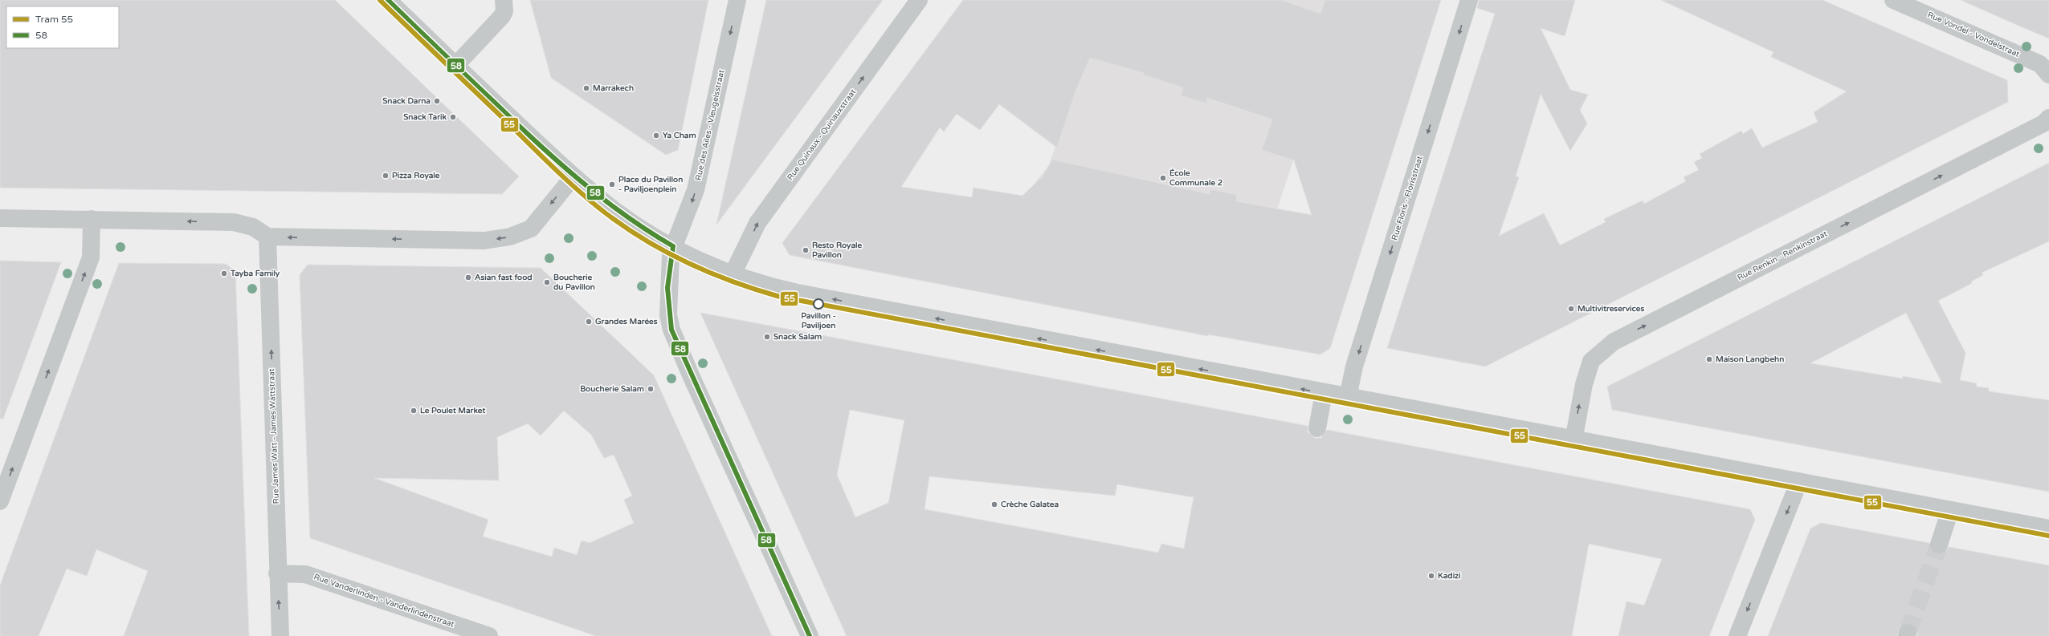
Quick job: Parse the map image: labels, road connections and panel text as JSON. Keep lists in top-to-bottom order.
{
  "streets": {
    "street": [
      "Rue Vondel - Vondelstraat",
      "Rue des Ailes - Vleugelsstraat",
      "Rue Quinaux - Quinauxstraat",
      "Rue Floris - Florisstraat",
      "Rue Renkin - Renkinstraat",
      "Rue James Watt - James Wattstraat",
      "Rue Vanderlinden - Vanderlindenstraat"
    ]
  },
  "crossings": [
    ["Rue James Watt - James Wattstraat", "Rue Vanderlinden - Vanderlindenstraat"]
  ],
  "one_way": [
    "Rue des Ailes - Vleugelsstraat",
    "Rue Quinaux - Quinauxstraat",
    "Rue Floris - Florisstraat",
    "Rue Renkin - Renkinstraat",
    "Rue James Watt - James Wattstraat"
  ],
  "places": [
    "Marrakech",
    "Snack Darna",
    "Snack Tarik",
    "Ya Cham",
    "Pizza Royale",
    "École Communale 2",
    "Place du Pavillon - Paviljoenplein",
    "Resto Royale Pavillon",
    "Tayba Family",
    "Asian fast food",
    "Boucherie du Pavillon",
    "Pavillon - Paviljoen",
    "Multivitreservices",
    "Grandes Marées",
    "Snack Salam",
    "Maison Langbehn",
    "Boucherie Salam",
    "Le Poulet Market",
    "Crèche Galatea",
    "Kadizi"
  ],
  "lines": ["tram line 55", "transit line 58"],
  "legend": ["Tram 55", "58"]
}
